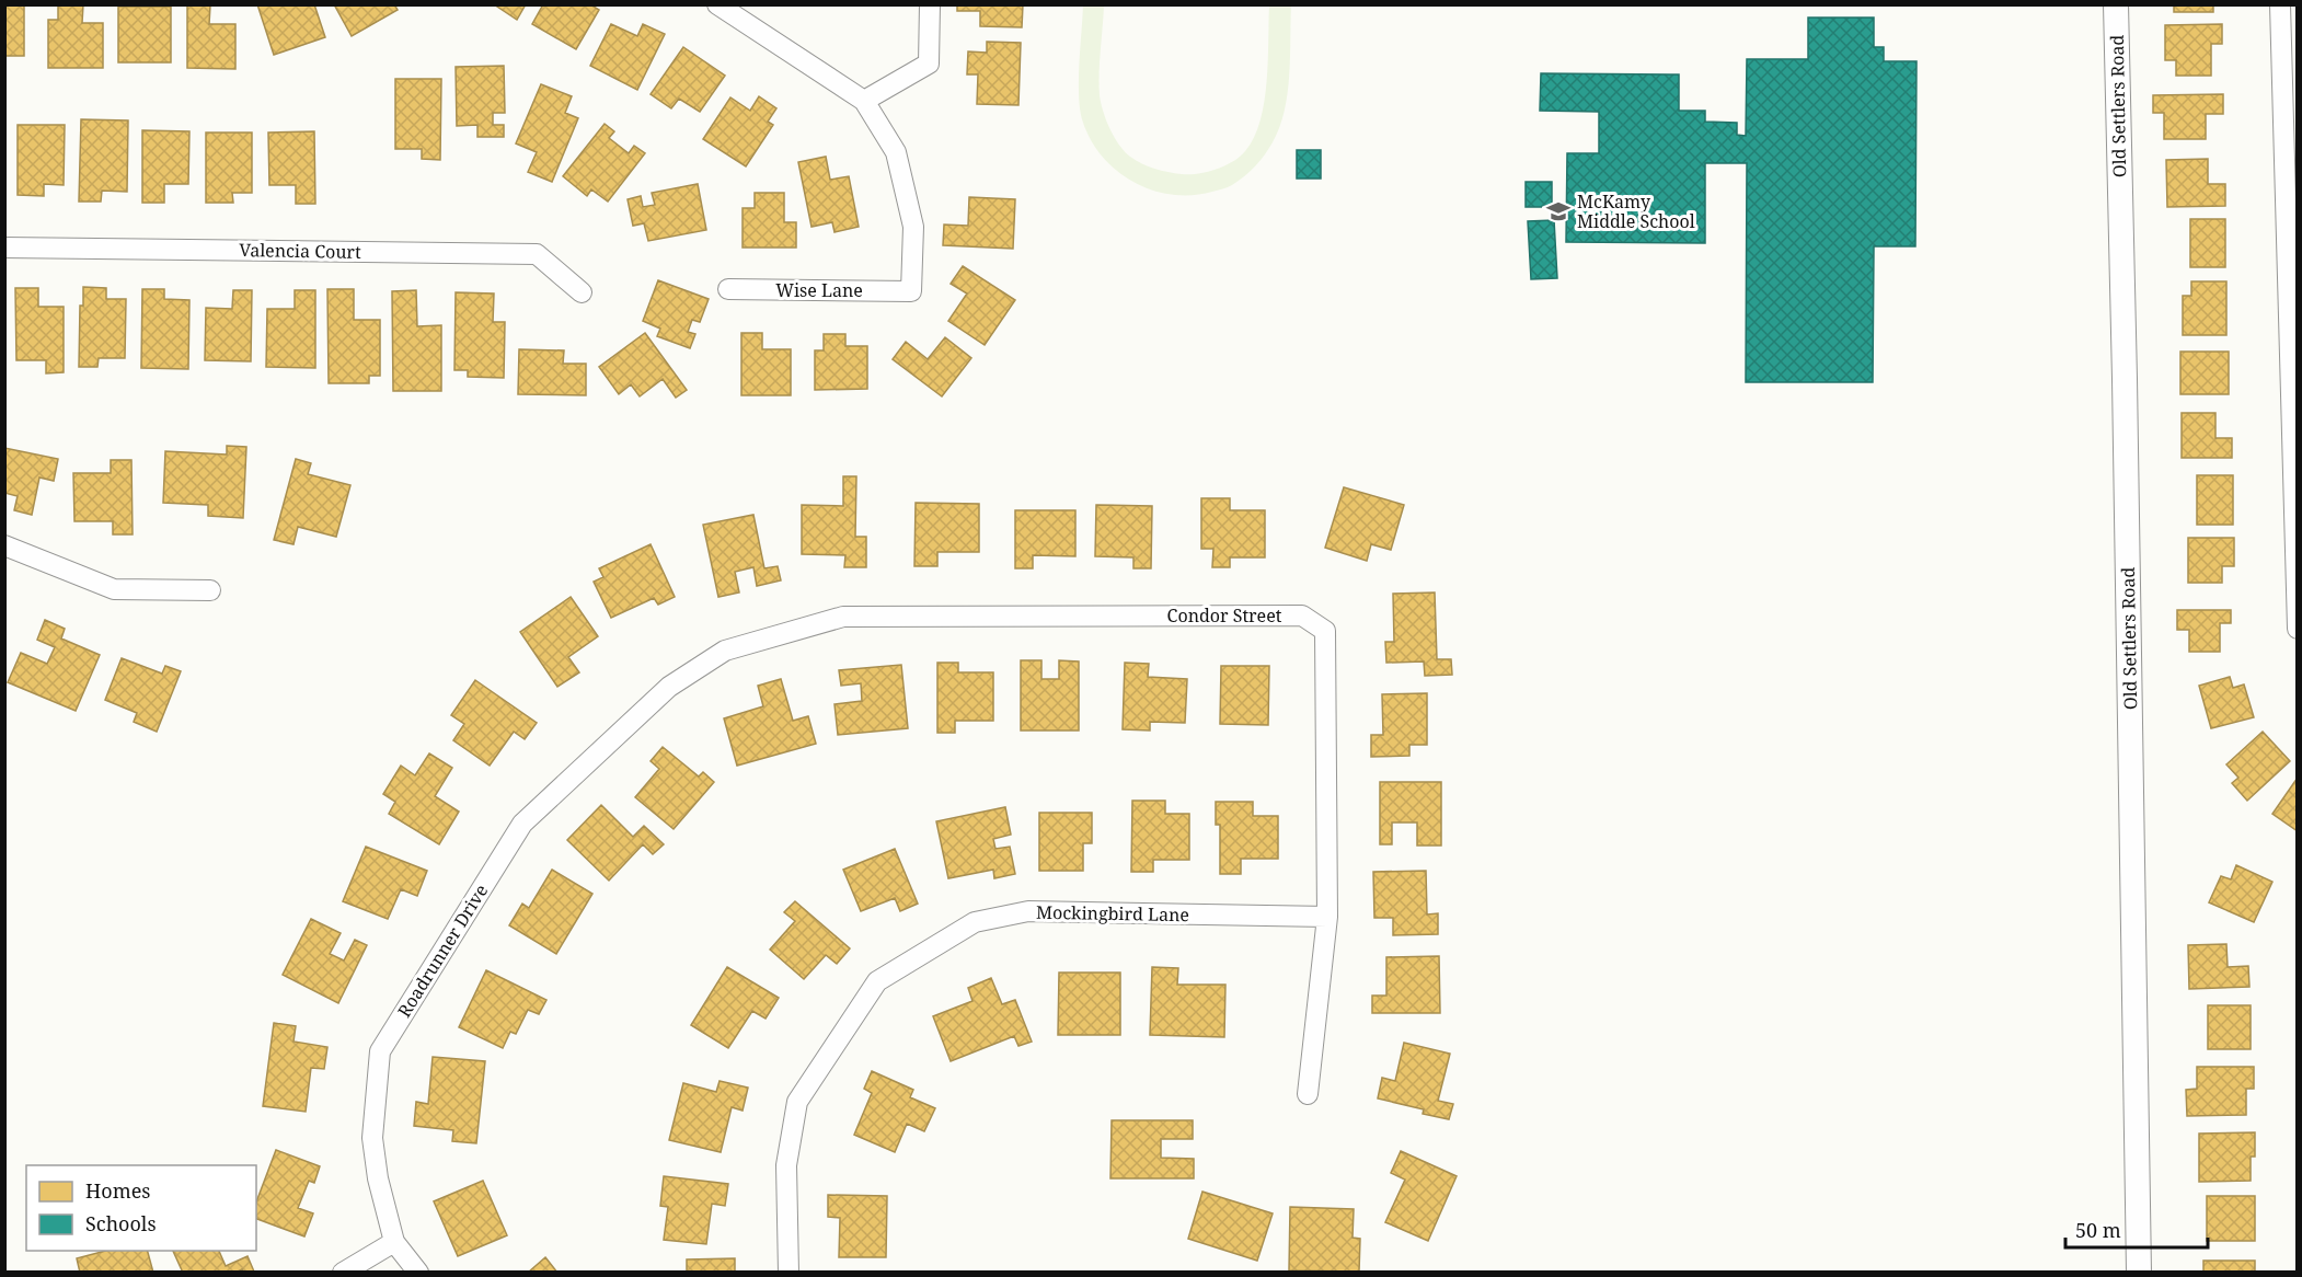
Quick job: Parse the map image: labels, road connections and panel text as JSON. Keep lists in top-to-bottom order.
{
  "streets": {
    "street": [
      "Old Settlers Road",
      "Valencia Court",
      "Wise Lane",
      "Condor Street",
      "Mockingbird Lane",
      "Roadrunner Drive"
    ]
  },
  "crossings": [
    ["Condor Street", "Mockingbird Lane"],
    ["Condor Street", "Roadrunner Drive"]
  ],
  "places": {
    "school or university": ["McKamy Middle School"]
  },
  "legend": ["Homes", "Schools"],
  "scale_bar": "50 m"
}
